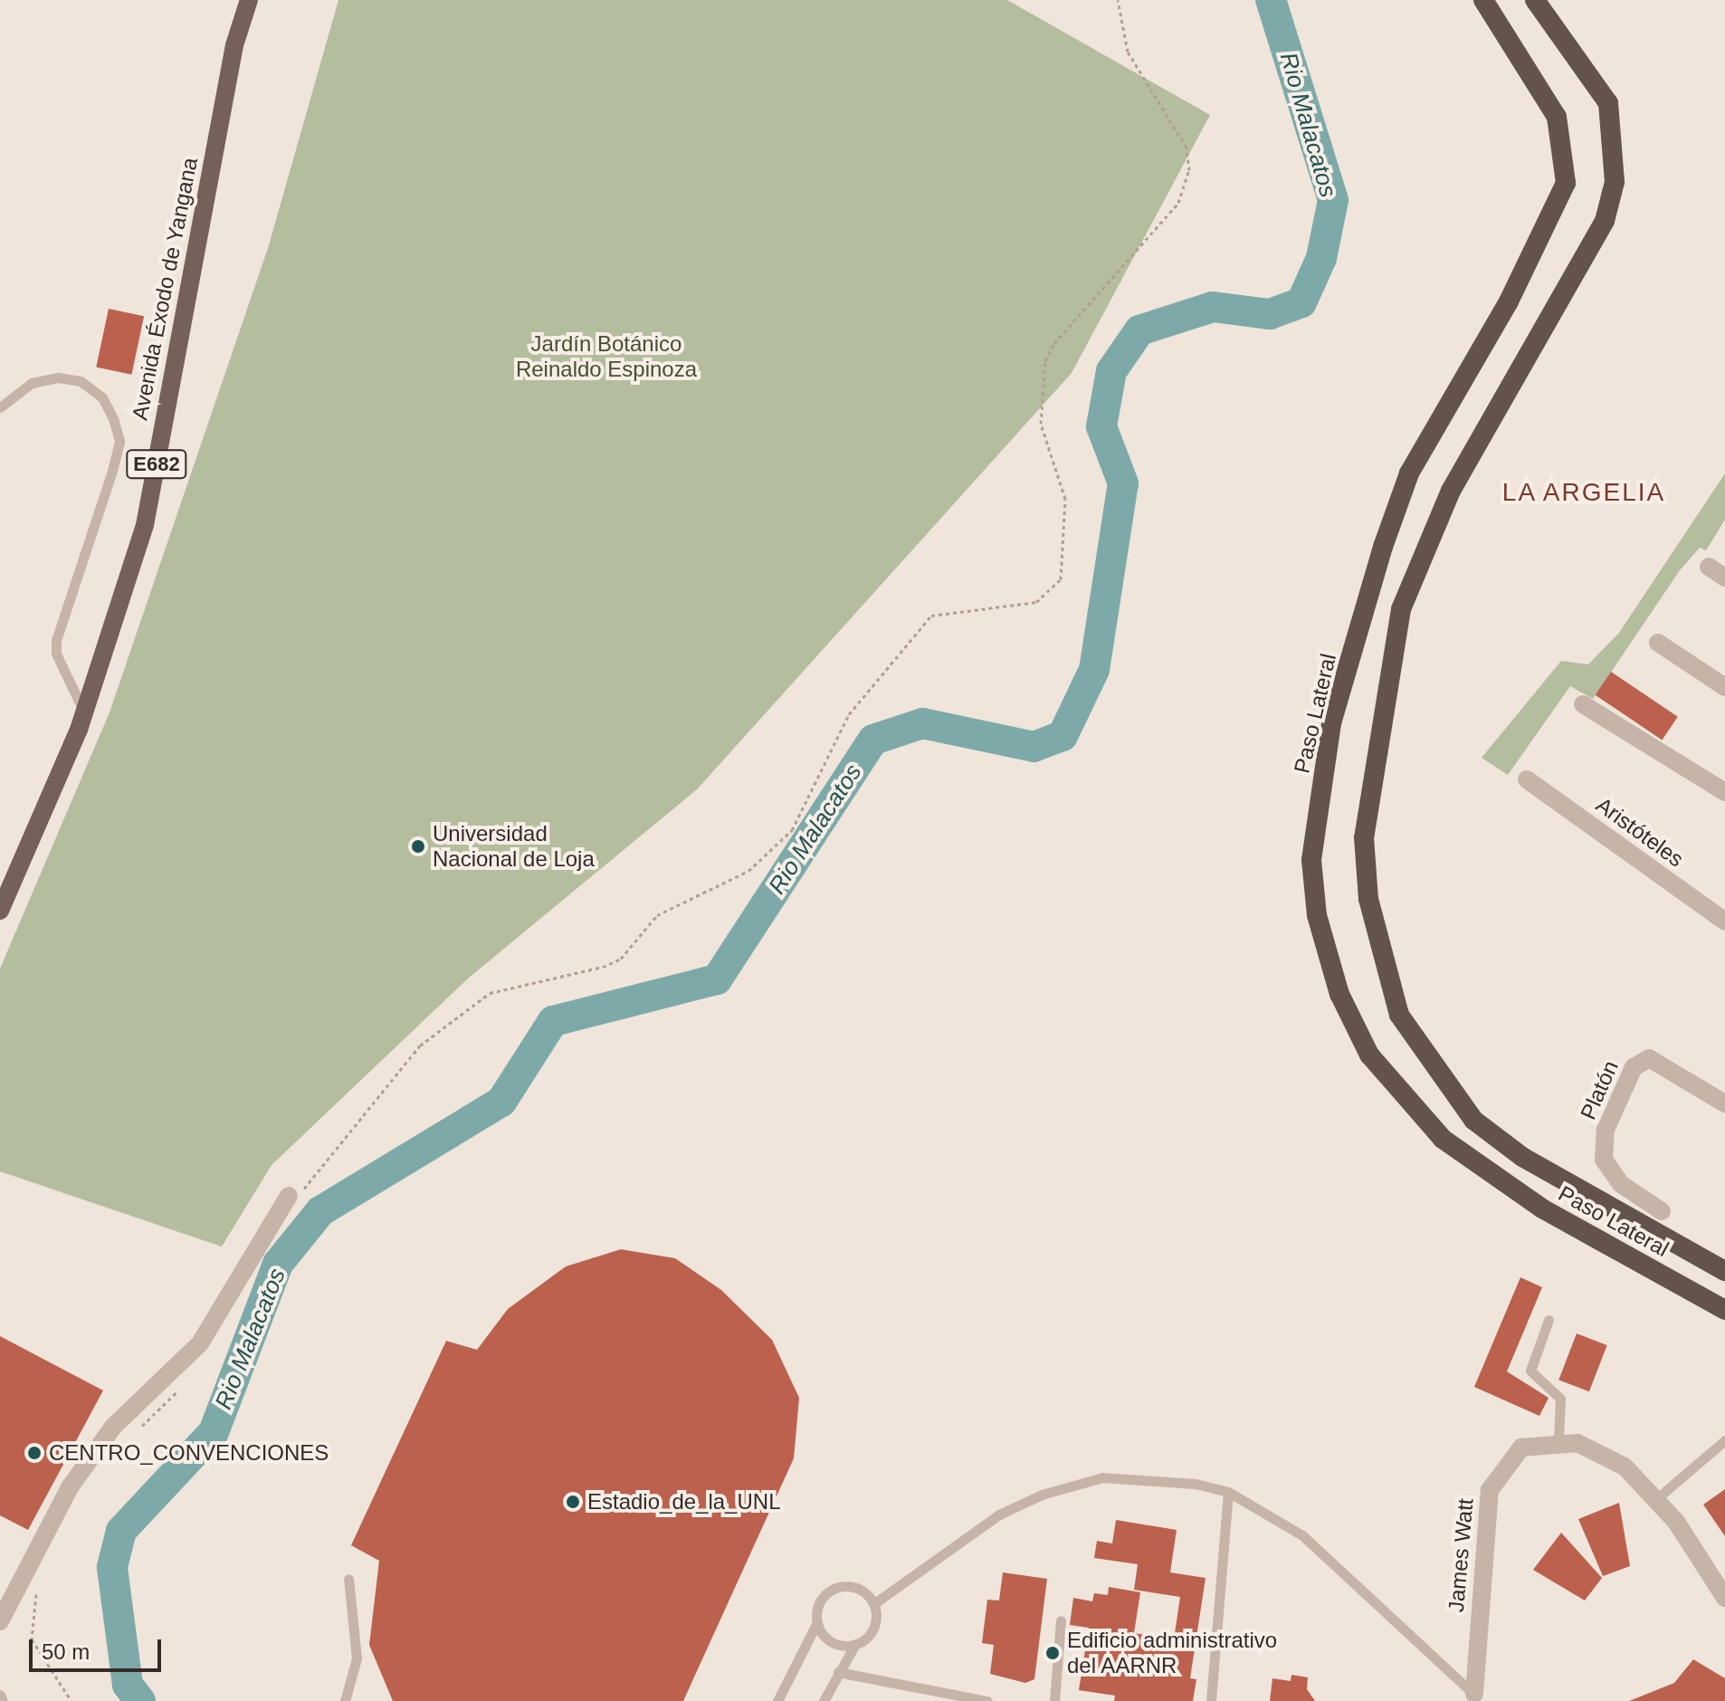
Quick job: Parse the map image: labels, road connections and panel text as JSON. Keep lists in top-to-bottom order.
{
  "streets": {
    "highway": ["Paso Lateral"],
    "main road": ["Avenida Éxodo de Yangana", "E682"],
    "street": ["Aristóteles", "Platón", "James Watt"]
  },
  "districts": ["LA ARGELIA"],
  "water": ["Rio Malacatos"],
  "parks": ["Jardín Botánico Reinaldo Espinoza"],
  "places": [
    "Universidad Nacional de Loja",
    "CENTRO_CONVENCIONES",
    "Estadio_de_la_UNL",
    "Edificio administrativo del AARNR"
  ],
  "scale_bar": "50 m"
}
